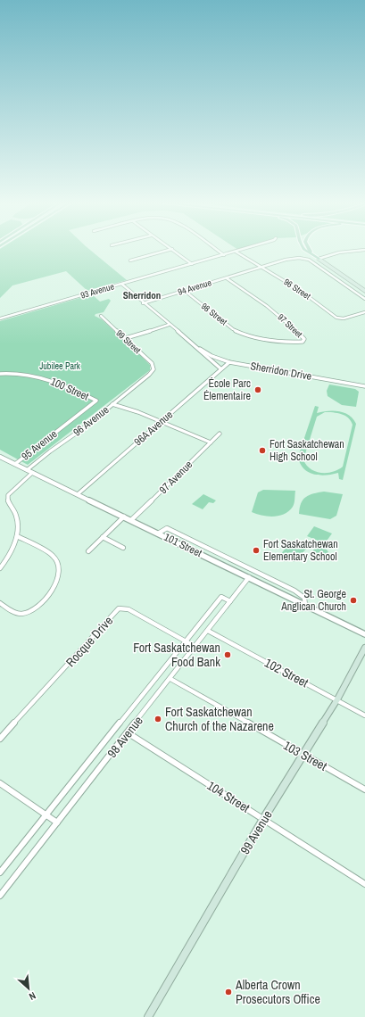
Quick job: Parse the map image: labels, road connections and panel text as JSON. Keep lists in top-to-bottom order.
{
  "streets": {
    "main road": ["99 Avenue"],
    "street": [
      "94 Avenue",
      "96 Street",
      "93 Avenue",
      "98 Street",
      "97 Street",
      "99 Street",
      "Sherridon Drive",
      "100 Street",
      "96 Avenue",
      "96A Avenue",
      "95 Avenue",
      "97 Avenue",
      "101 Street",
      "Rocque Drive",
      "102 Street",
      "98 Avenue",
      "103 Street",
      "104 Street"
    ]
  },
  "crossings": [
    ["94 Avenue", "96 Street"],
    ["94 Avenue", "98 Street"],
    ["94 Avenue", "97 Street"],
    ["94 Avenue", "Sherridon Drive"],
    ["96 Street", "93 Avenue"],
    ["93 Avenue", "Sherridon Drive"],
    ["98 Street", "97 Street"],
    ["99 Street", "96 Avenue"],
    ["Sherridon Drive", "96A Avenue"],
    ["100 Street", "95 Avenue"],
    ["96 Avenue", "101 Street"],
    ["96A Avenue", "101 Street"],
    ["95 Avenue", "101 Street"],
    ["97 Avenue", "101 Street"],
    ["101 Street", "98 Avenue"],
    ["Rocque Drive", "98 Avenue"],
    ["102 Street", "98 Avenue"],
    ["102 Street", "99 Avenue"],
    ["98 Avenue", "103 Street"],
    ["98 Avenue", "104 Street"],
    ["103 Street", "99 Avenue"],
    ["104 Street", "99 Avenue"]
  ],
  "districts": ["Sherridon"],
  "parks": ["Jubilee Park"],
  "places": [
    "École Parc Élementaire",
    "Fort Saskatchewan High School",
    "Fort Saskatchewan Elementary School",
    "St. George Anglican Church",
    "Fort Saskatchewan Food Bank",
    "Fort Saskatchewan Church of the Nazarene",
    "Alberta Crown Prosecutors Office"
  ],
  "north": "bottom right"
}
